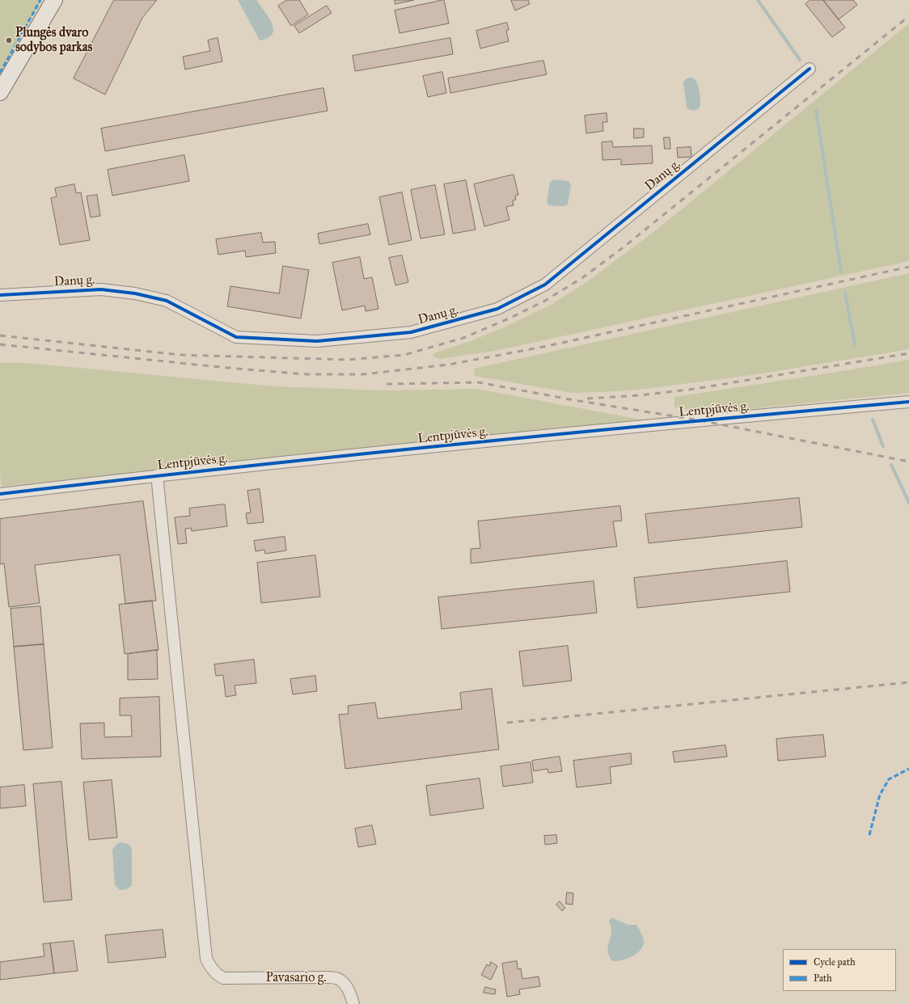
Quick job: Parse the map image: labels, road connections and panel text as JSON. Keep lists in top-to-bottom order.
{
  "streets": {
    "street": ["Danų g.", "Lentpjūvės g.", "Pavasario g."]
  },
  "crossings": [
    ["Lentpjūvės g.", "Pavasario g."]
  ],
  "places": ["Plungės dvaro sodybos parkas"],
  "legend": ["Cycle path", "Path"]
}
